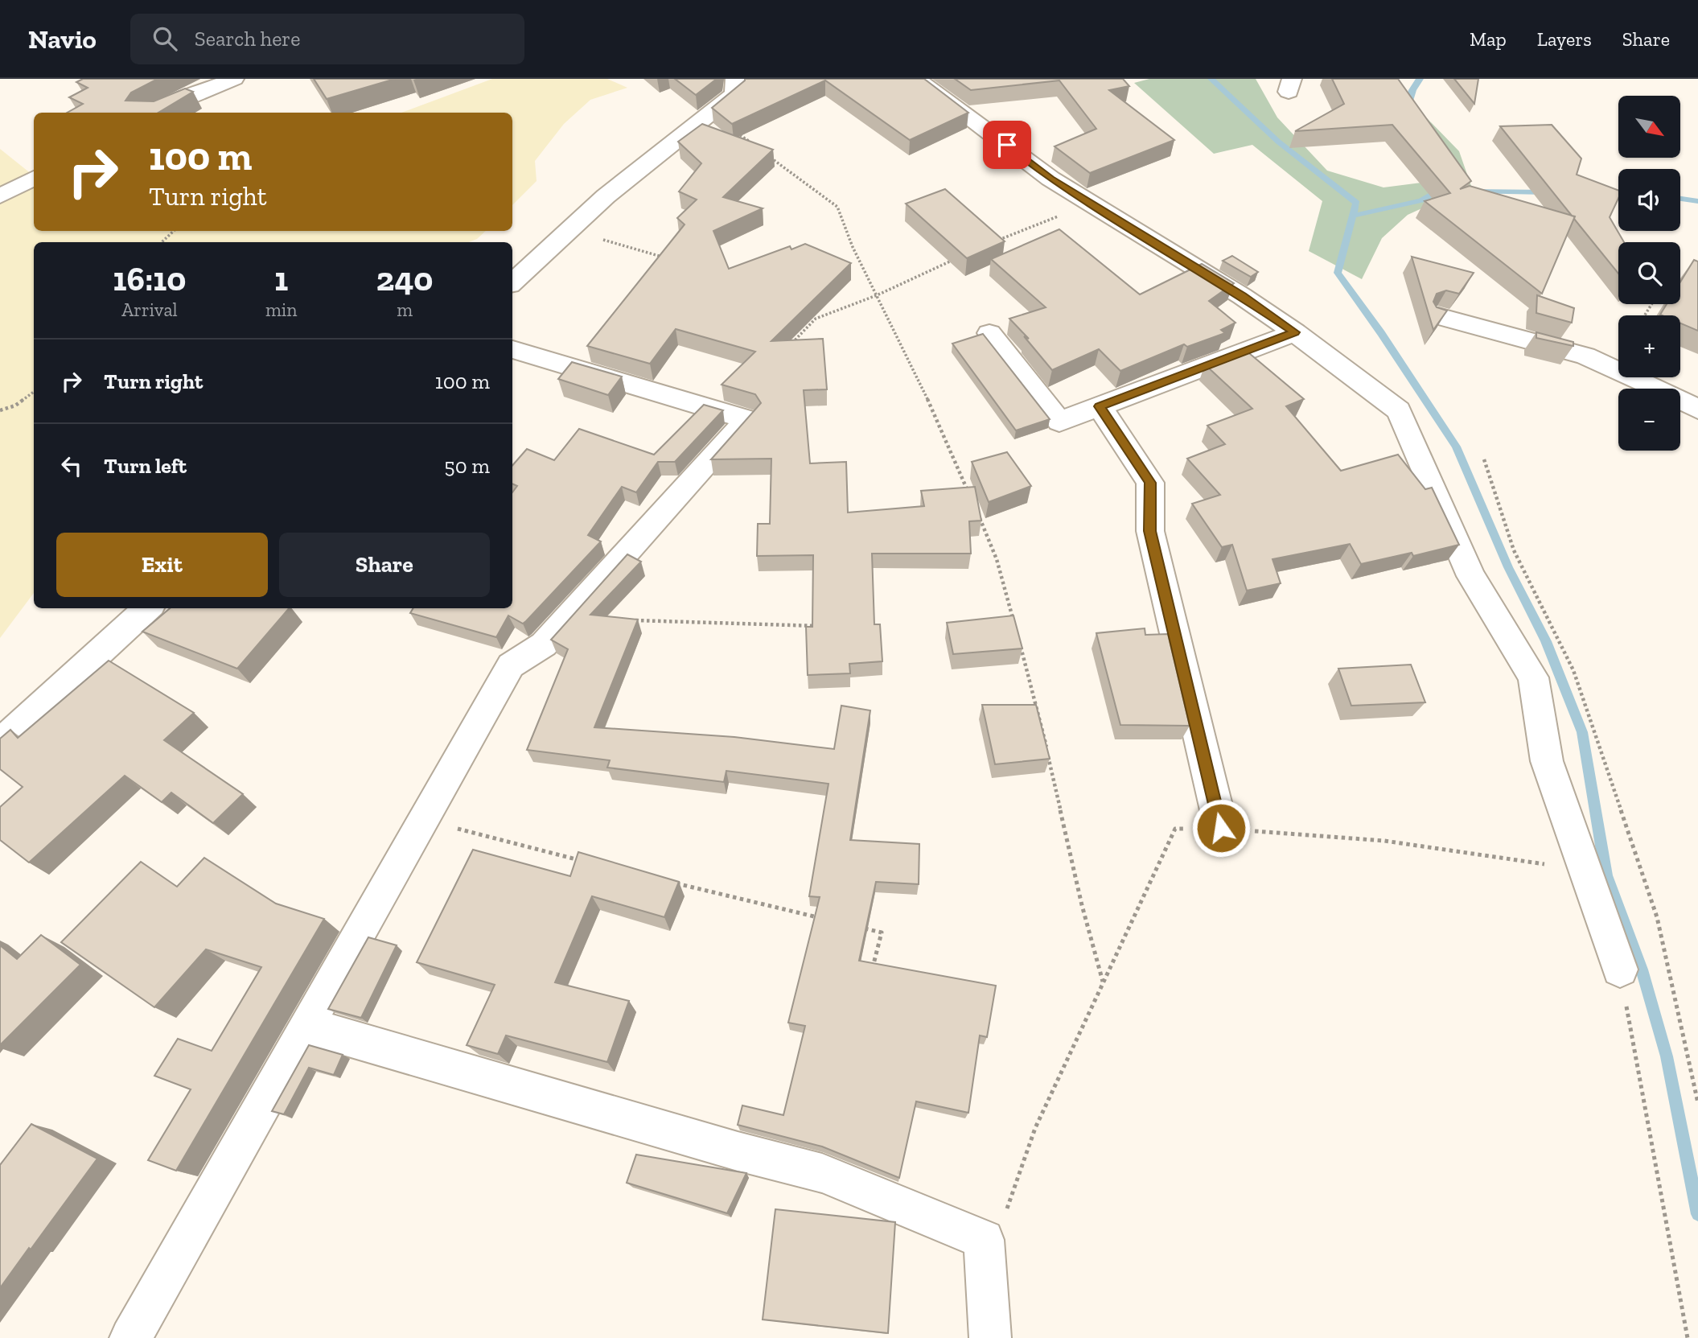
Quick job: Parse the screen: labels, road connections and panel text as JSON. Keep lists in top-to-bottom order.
{
  "north": "bottom right",
  "page": {
    "header": "Navio",
    "search": "Search here",
    "nav": ["Map", "Layers", "Share"],
    "map_buttons": ["+", "−"],
    "turn": ["100 m", "Turn right"],
    "eta": [
      "16:10",
      "Arrival",
      "1",
      "min",
      "240",
      "m"
    ],
    "list": [
      {
        "name": "Turn right",
        "value": "100 m"
      },
      {
        "name": "Turn left",
        "value": "50 m"
      }
    ],
    "buttons": ["Exit", "Share"]
  }
}
